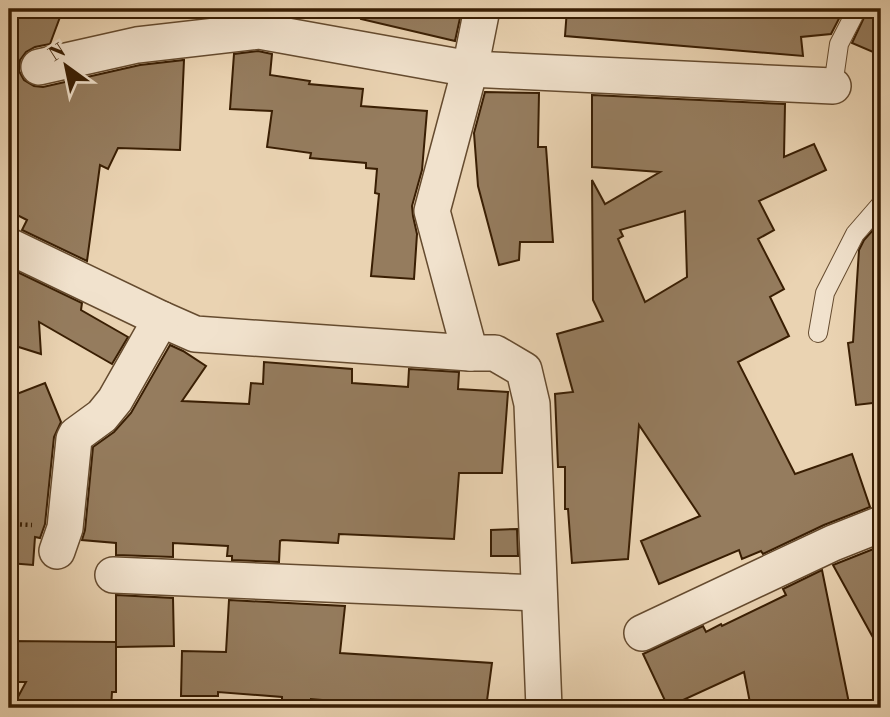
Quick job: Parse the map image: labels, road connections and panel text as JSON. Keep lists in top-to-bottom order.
{
  "north": "top left"
}
